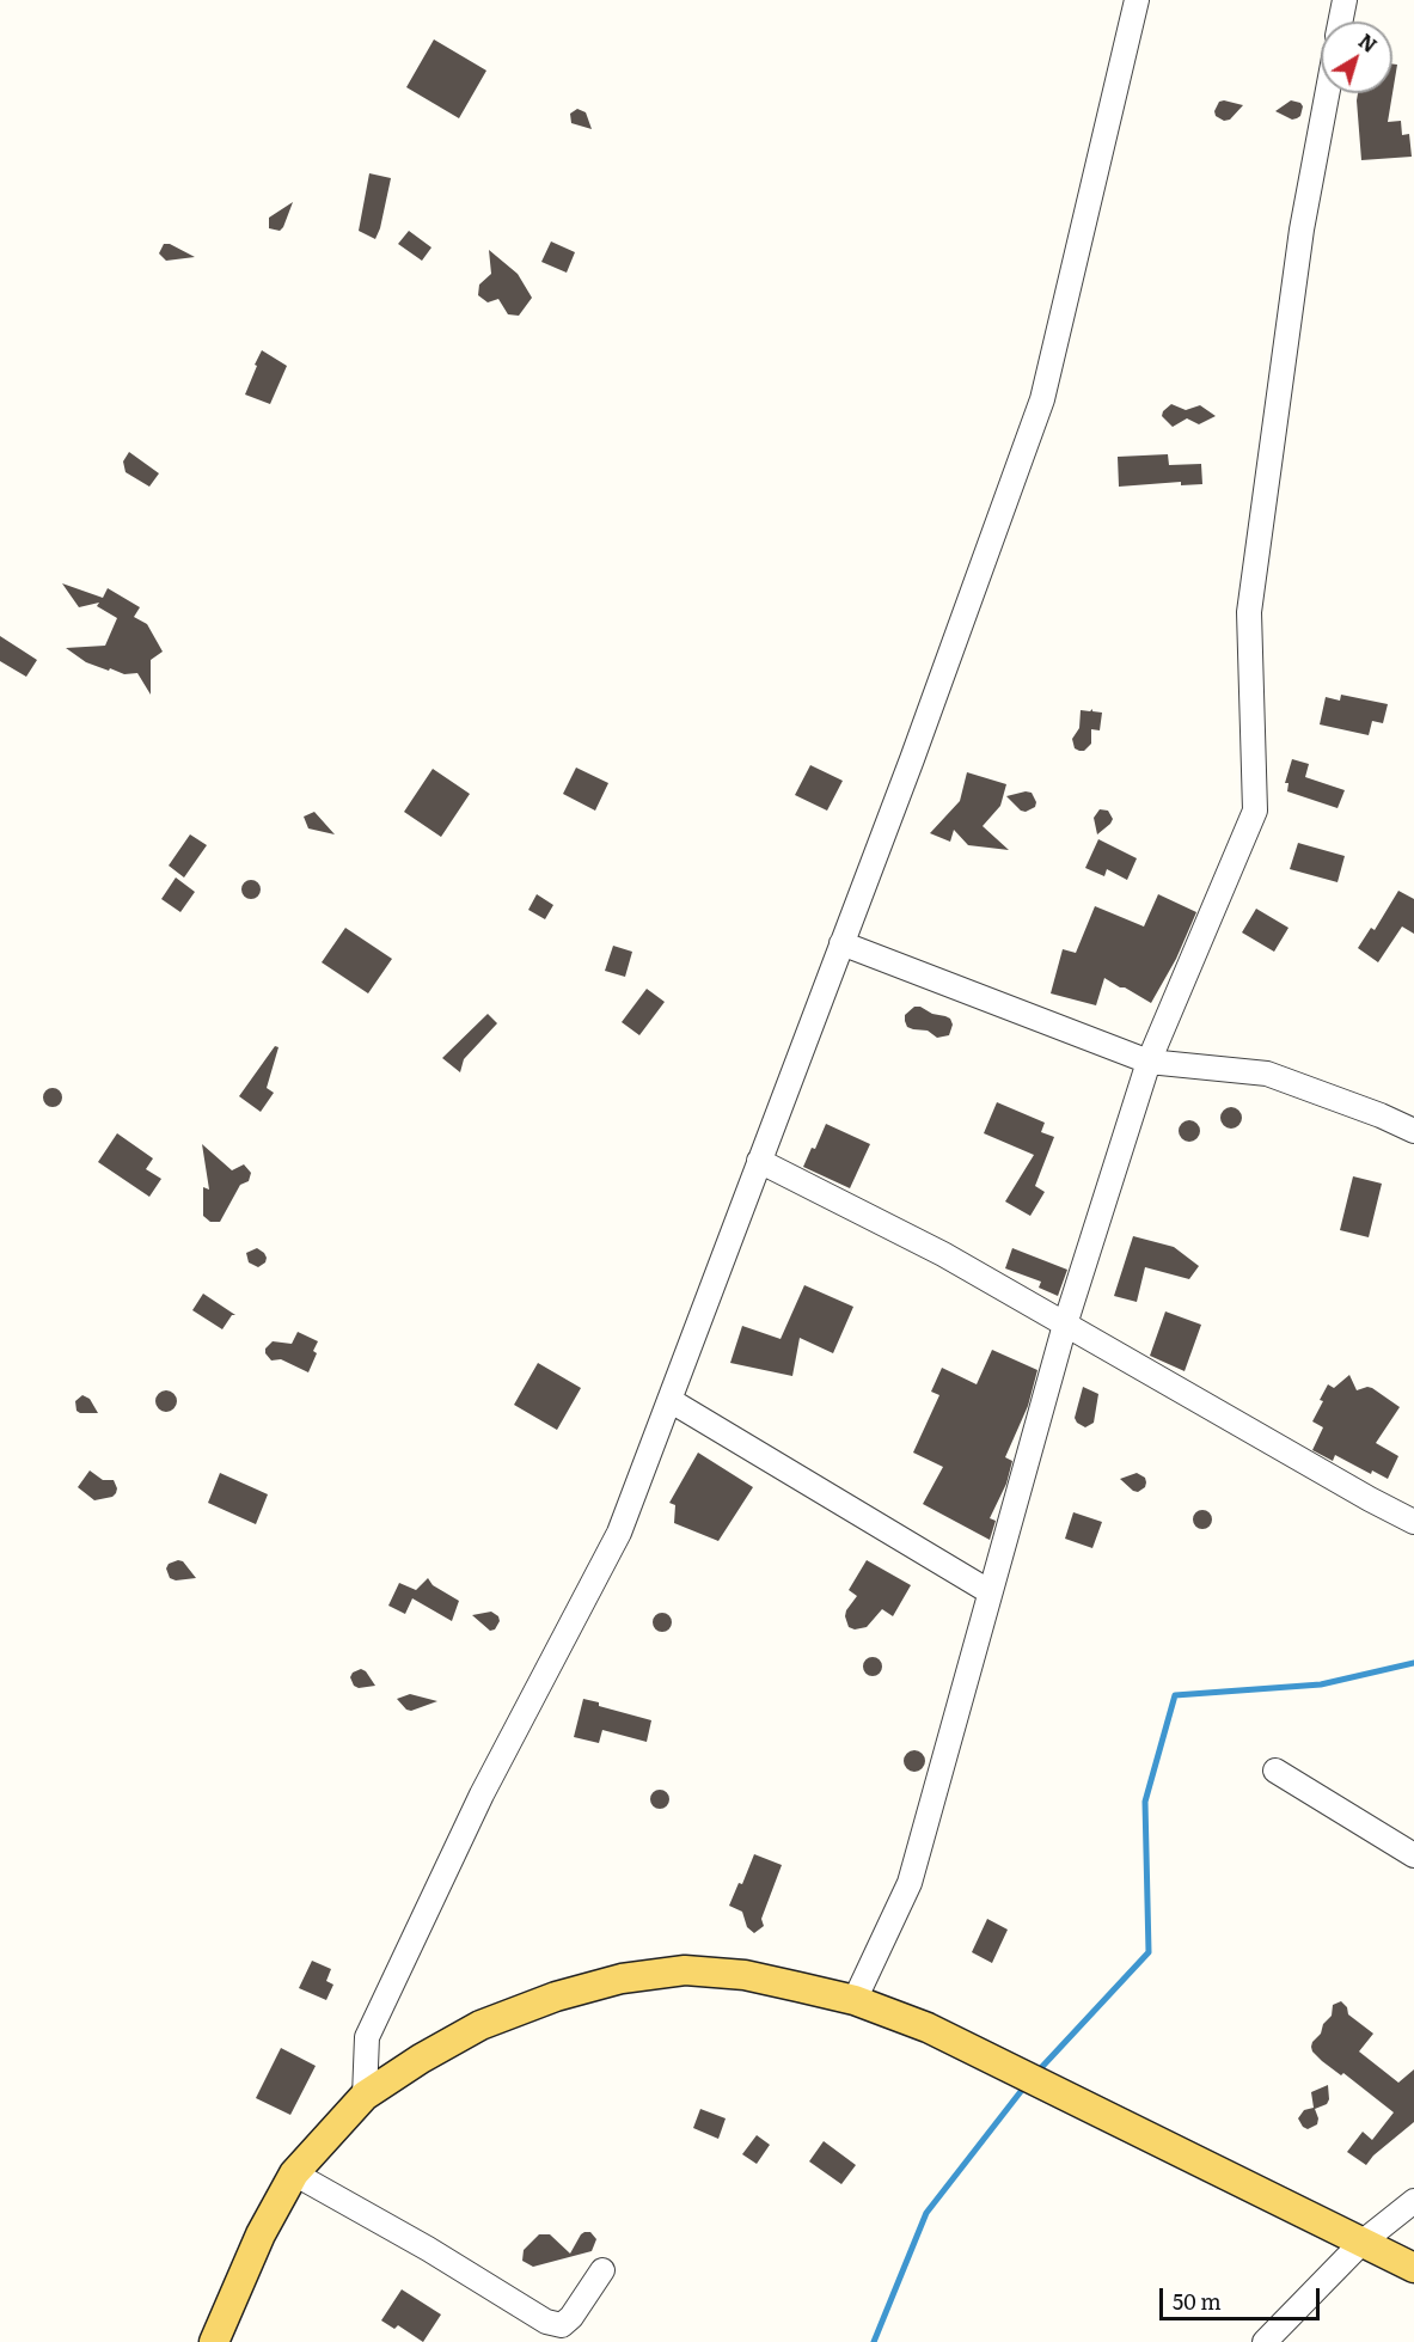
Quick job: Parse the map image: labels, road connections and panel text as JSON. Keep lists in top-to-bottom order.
{
  "scale_bar": "50 m",
  "north": "top right"
}
